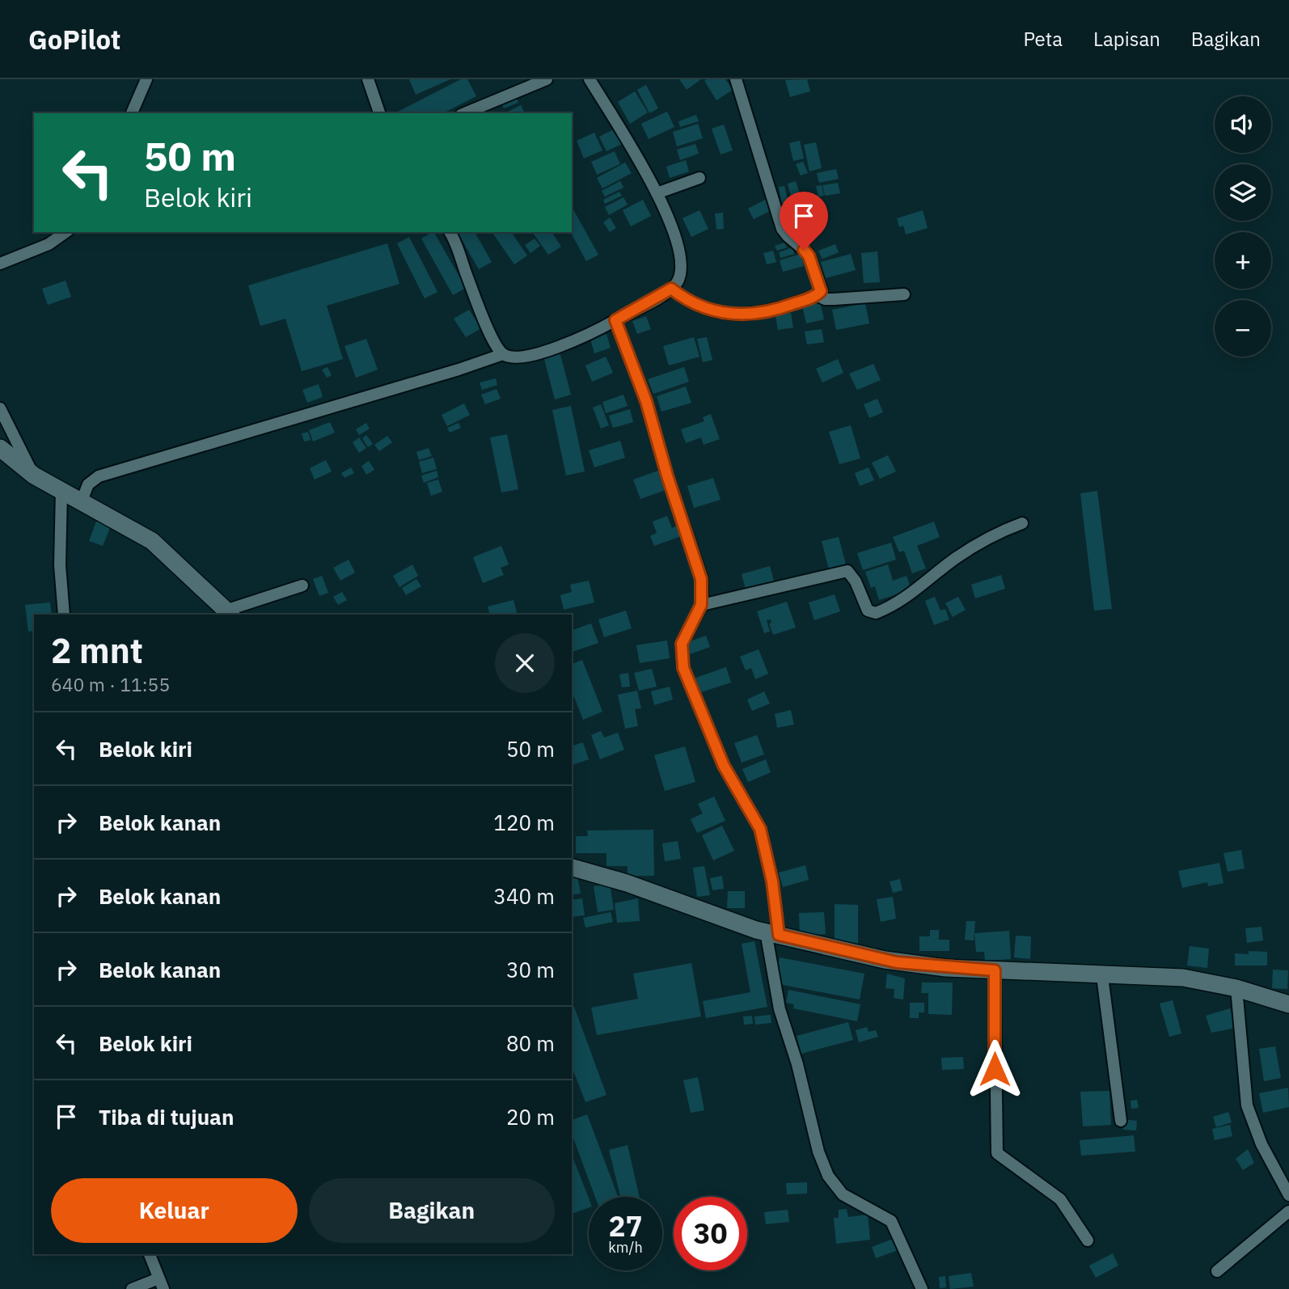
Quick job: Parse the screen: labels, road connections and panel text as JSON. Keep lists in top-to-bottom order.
{
  "page": {
    "header": "GoPilot",
    "nav": ["Peta", "Lapisan", "Bagikan"],
    "map_buttons": ["+", "−"],
    "turn": ["50 m", "Belok kiri"],
    "heading": ["2 mnt", "640 m · 11:55"],
    "list": [
      {
        "name": "Belok kiri",
        "value": "50 m"
      },
      {
        "name": "Belok kanan",
        "value": "120 m"
      },
      {
        "name": "Belok kanan",
        "value": "340 m"
      },
      {
        "name": "Belok kanan",
        "value": "30 m"
      },
      {
        "name": "Belok kiri",
        "value": "80 m"
      },
      {
        "name": "Tiba di tujuan",
        "value": "20 m"
      }
    ],
    "buttons": ["Keluar", "Bagikan"],
    "speed": "27 km/h",
    "limit": "30"
  }
}
